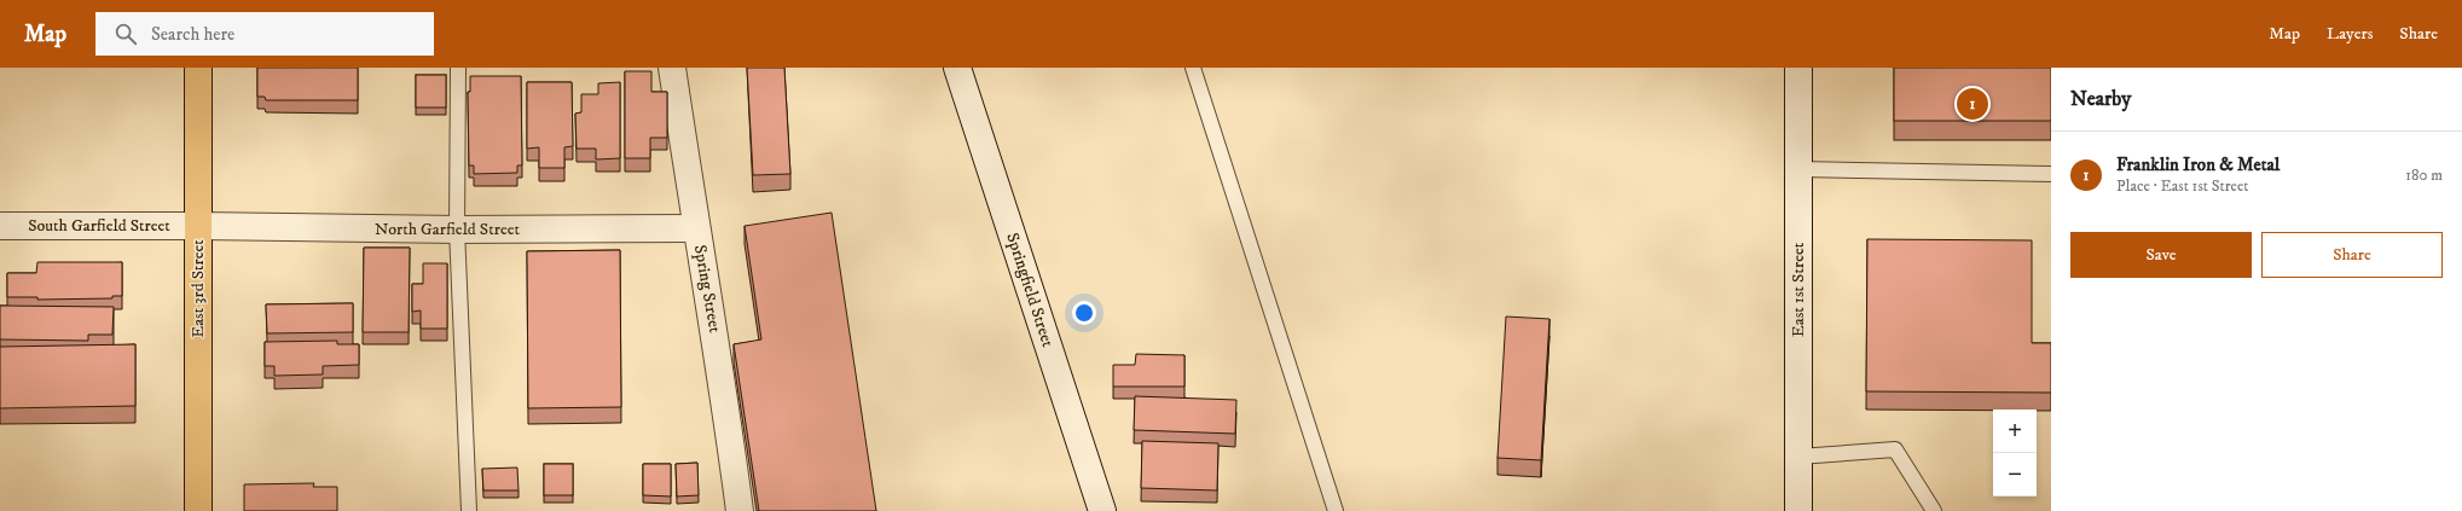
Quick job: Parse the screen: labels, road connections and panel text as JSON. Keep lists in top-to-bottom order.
{
  "streets": {
    "main road": ["East 3rd Street"],
    "street": [
      "South Garfield Street",
      "North Garfield Street",
      "Spring Street",
      "Springfield Street",
      "East 1st Street"
    ]
  },
  "crossings": [
    ["South Garfield Street", "North Garfield Street"],
    ["South Garfield Street", "East 3rd Street"],
    ["North Garfield Street", "East 3rd Street"],
    ["North Garfield Street", "Spring Street"]
  ],
  "page": {
    "header": "Map",
    "search": "Search here",
    "nav": ["Map", "Layers", "Share"],
    "heading": "Nearby",
    "pins": "1",
    "list": [
      {
        "mark": "1",
        "name": "Franklin Iron & Metal",
        "note": "Place · East 1st Street",
        "value": "180 m"
      }
    ],
    "buttons": ["Save", "Share"],
    "map_buttons": ["+", "−"]
  }
}
